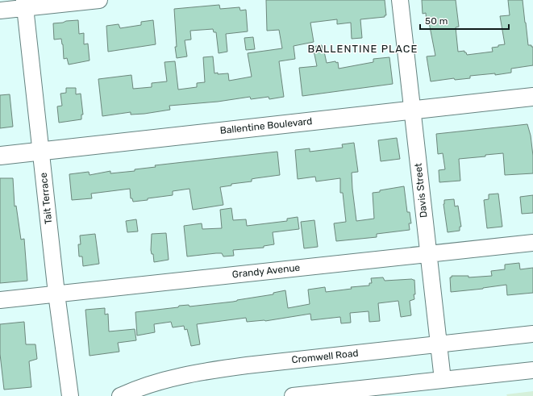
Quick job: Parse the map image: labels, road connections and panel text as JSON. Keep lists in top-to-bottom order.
{
  "streets": {
    "main road": ["Ballentine Boulevard"],
    "street": [
      "Davis Street",
      "Tait Terrace",
      "Grandy Avenue",
      "Cromwell Road"
    ]
  },
  "crossings": [
    ["Ballentine Boulevard", "Davis Street"],
    ["Ballentine Boulevard", "Tait Terrace"],
    ["Davis Street", "Grandy Avenue"],
    ["Davis Street", "Cromwell Road"],
    ["Tait Terrace", "Grandy Avenue"]
  ],
  "districts": ["BALLENTINE PLACE"],
  "scale_bar": "50 m"
}
